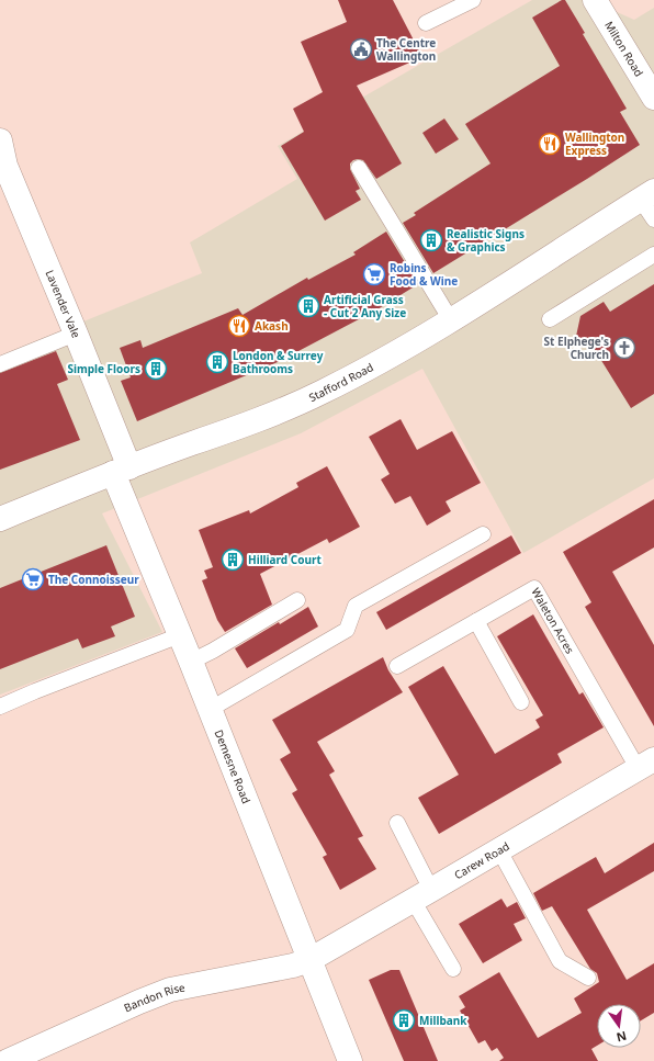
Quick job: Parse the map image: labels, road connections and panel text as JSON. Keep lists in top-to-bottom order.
{
  "streets": {
    "street": [
      "Milton Road",
      "Lavender Vale",
      "Stafford Road",
      "Demesne Road",
      "Carew Road",
      "Bandon Rise"
    ],
    "lane": ["Waleton Acres"]
  },
  "crossings": [
    ["Lavender Vale", "Stafford Road"],
    ["Lavender Vale", "Demesne Road"],
    ["Stafford Road", "Demesne Road"],
    ["Waleton Acres", "Carew Road"],
    ["Demesne Road", "Carew Road"],
    ["Demesne Road", "Bandon Rise"],
    ["Carew Road", "Bandon Rise"]
  ],
  "places": {
    "public building": ["The Centre Wallington"],
    "restaurant": ["Wallington Express", "Akash"],
    "building": [
      "Realistic Signs & Graphics",
      "Artificial Grass - Cut 2 Any Size",
      "London & Surrey Bathrooms",
      "Simple Floors",
      "Hilliard Court",
      "Millbank"
    ],
    "supermarket": ["Robins Food & Wine", "The Connoisseur"],
    "church": ["St Elphege's Church"]
  },
  "north": "bottom"
}
